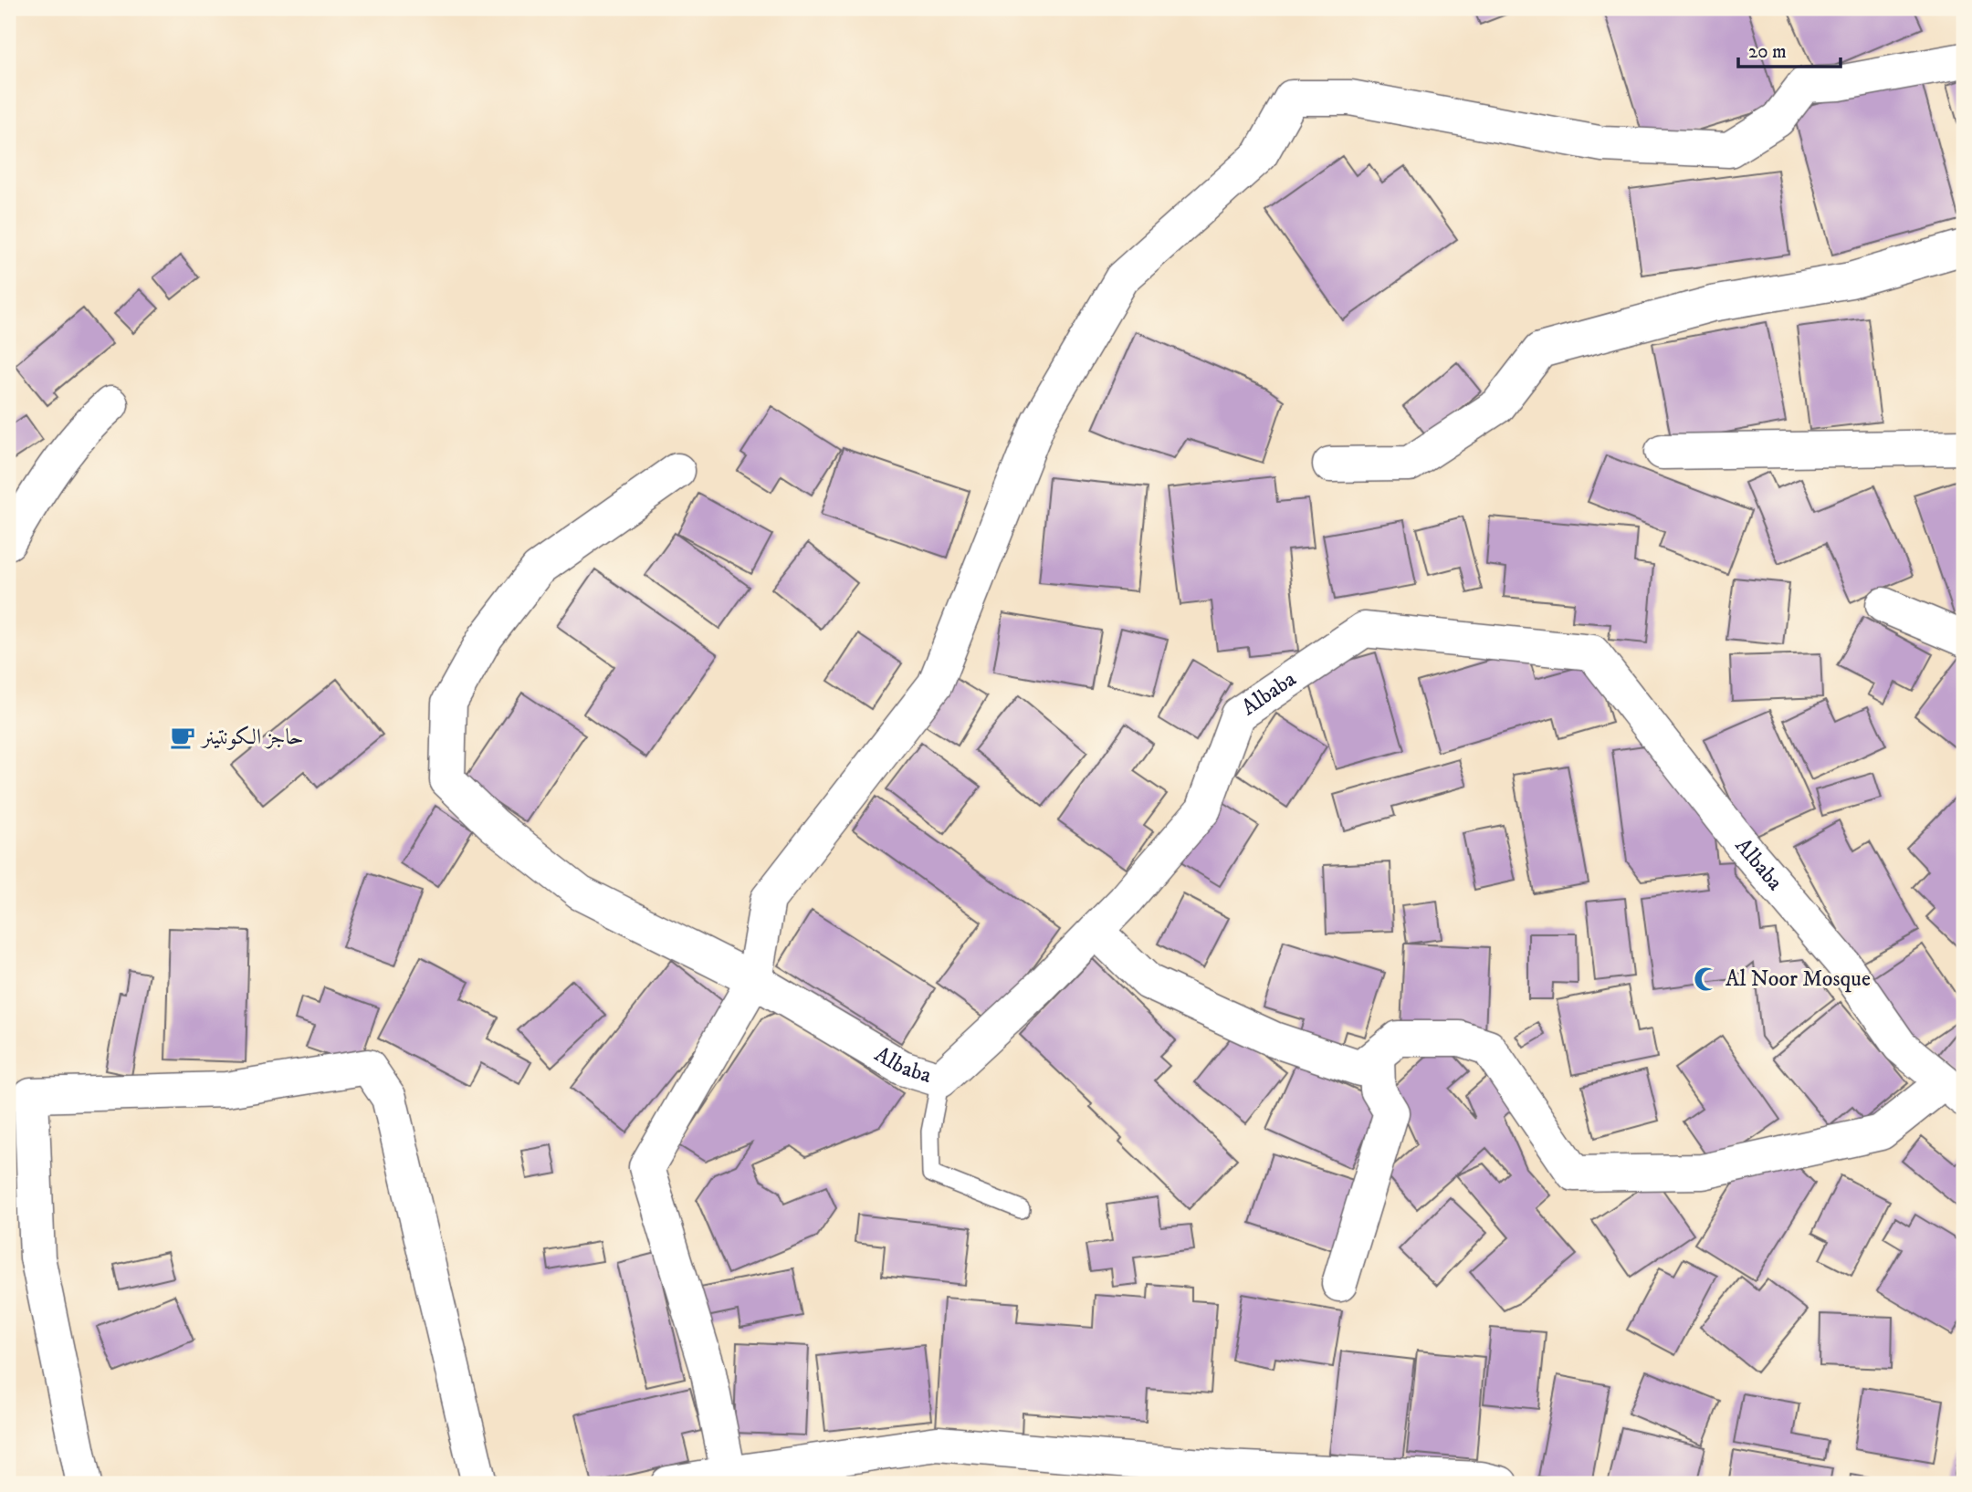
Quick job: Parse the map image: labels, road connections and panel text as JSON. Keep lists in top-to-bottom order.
{
  "streets": {
    "street": ["Albaba"]
  },
  "places": {
    "cafe": ["حاجز الكونتينر"],
    "mosque": ["Al Noor Mosque"]
  },
  "scale_bar": "20 m"
}
